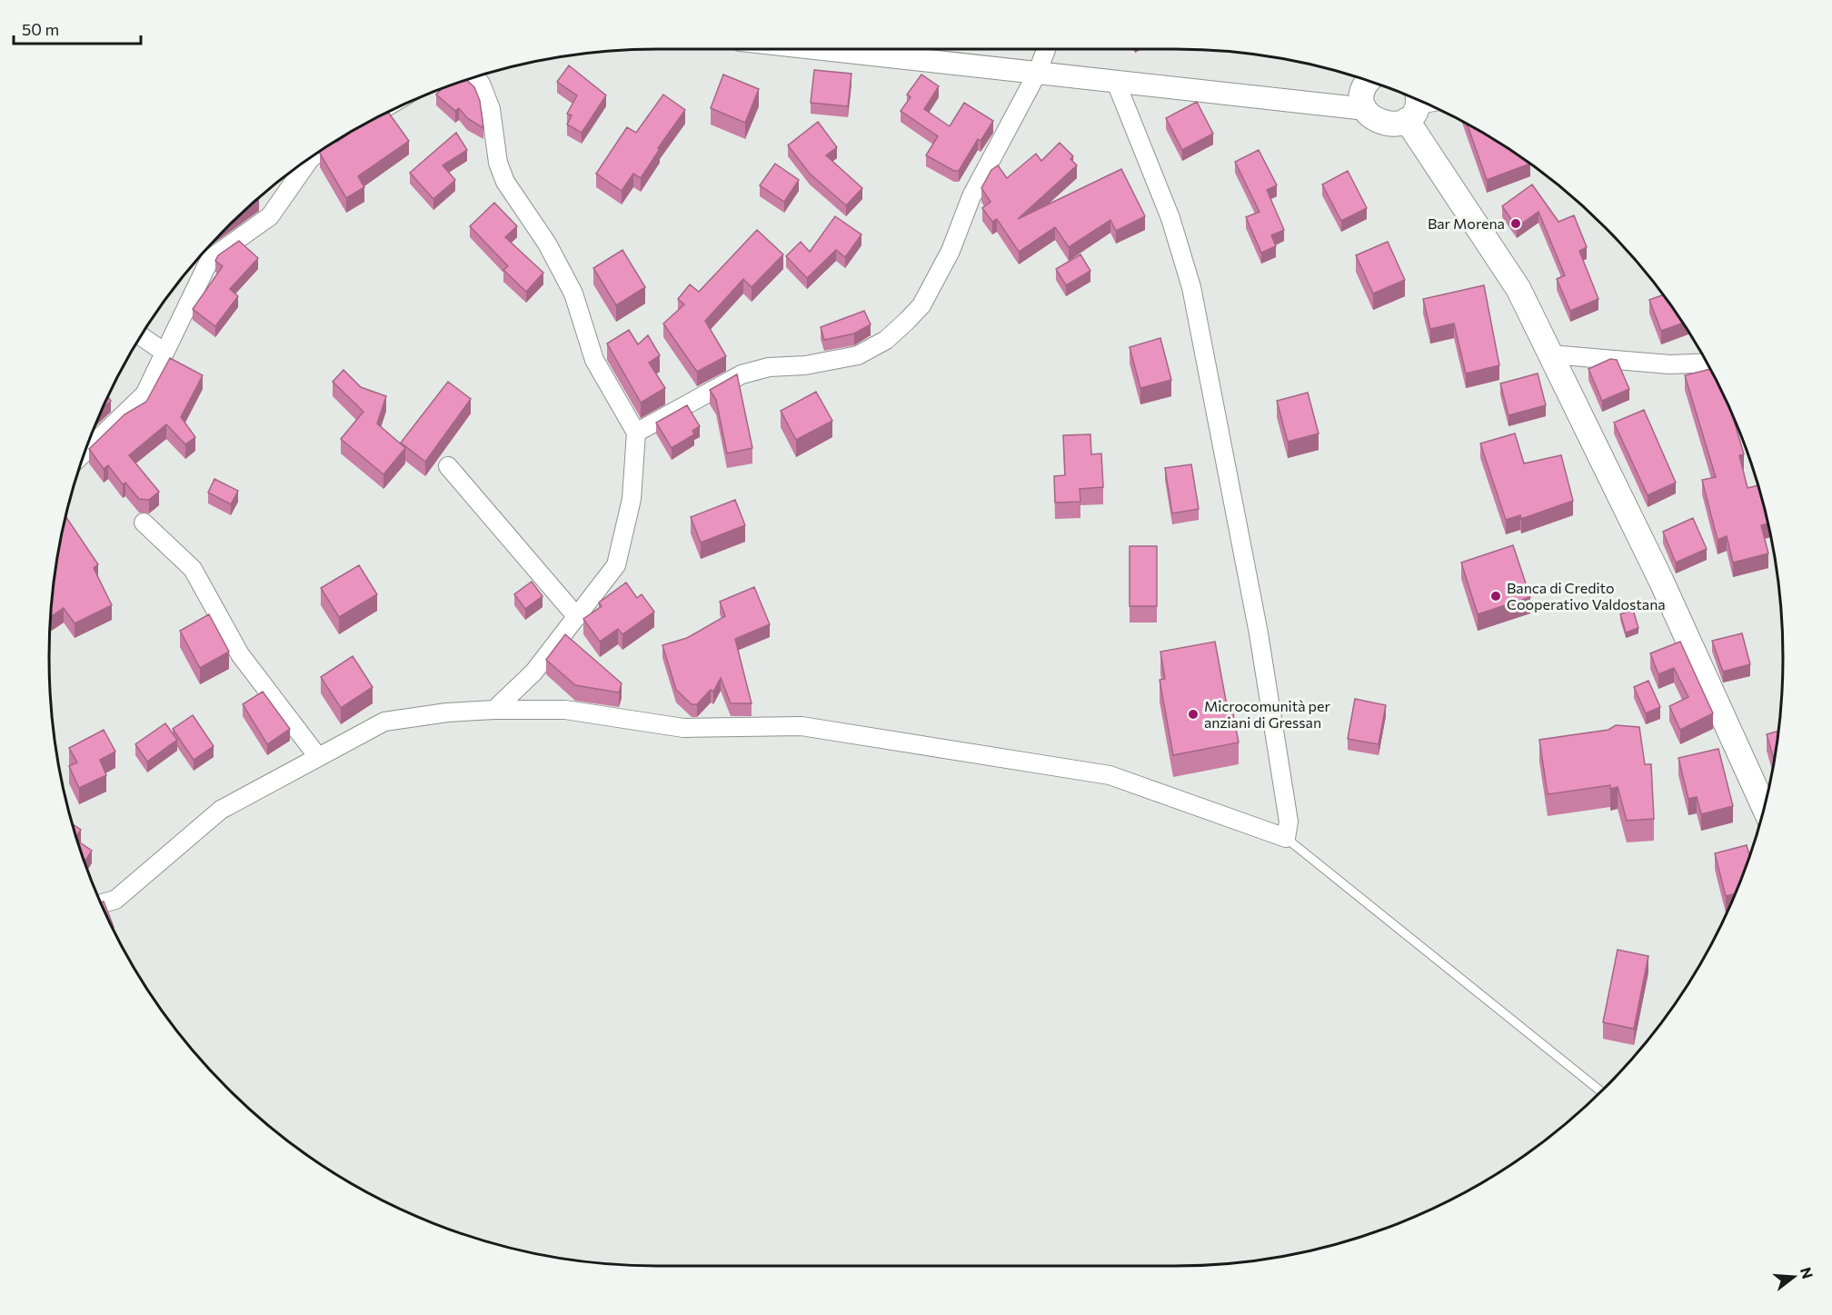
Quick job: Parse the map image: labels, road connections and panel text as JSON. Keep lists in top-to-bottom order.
{
  "places": ["Bar Morena", "Banca di Credito Cooperativo Valdostana", "Microcomunità per anziani di Gressan"],
  "scale_bar": "50 m",
  "north": "right"
}
